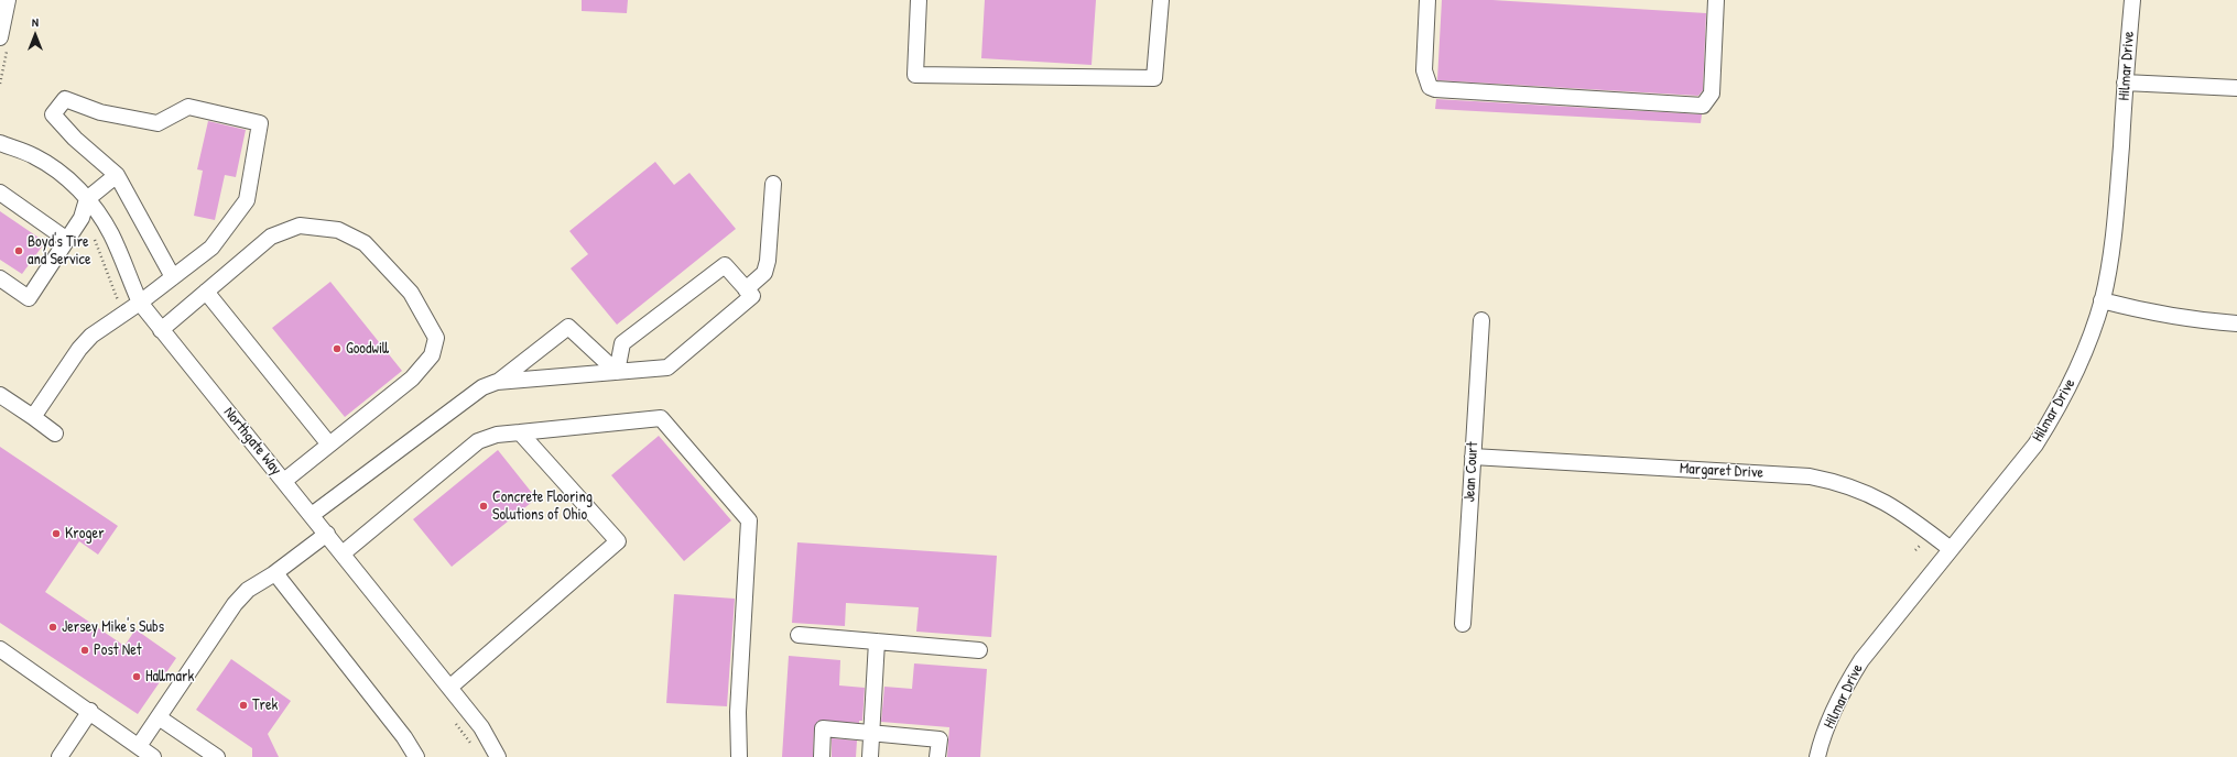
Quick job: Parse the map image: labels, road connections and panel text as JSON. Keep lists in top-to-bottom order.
{
  "streets": {
    "street": [
      "Hilmar Drive",
      "Northgate Way",
      "Margaret Drive",
      "Jean Court"
    ]
  },
  "crossings": [
    ["Hilmar Drive", "Margaret Drive"],
    ["Margaret Drive", "Jean Court"]
  ],
  "places": [
    "Boyd's Tire and Service",
    "Goodwill",
    "Concrete Flooring Solutions of Ohio",
    "Kroger",
    "Jersey Mike's Subs",
    "Post Net",
    "Hallmark",
    "Trek"
  ],
  "north": "top"
}
